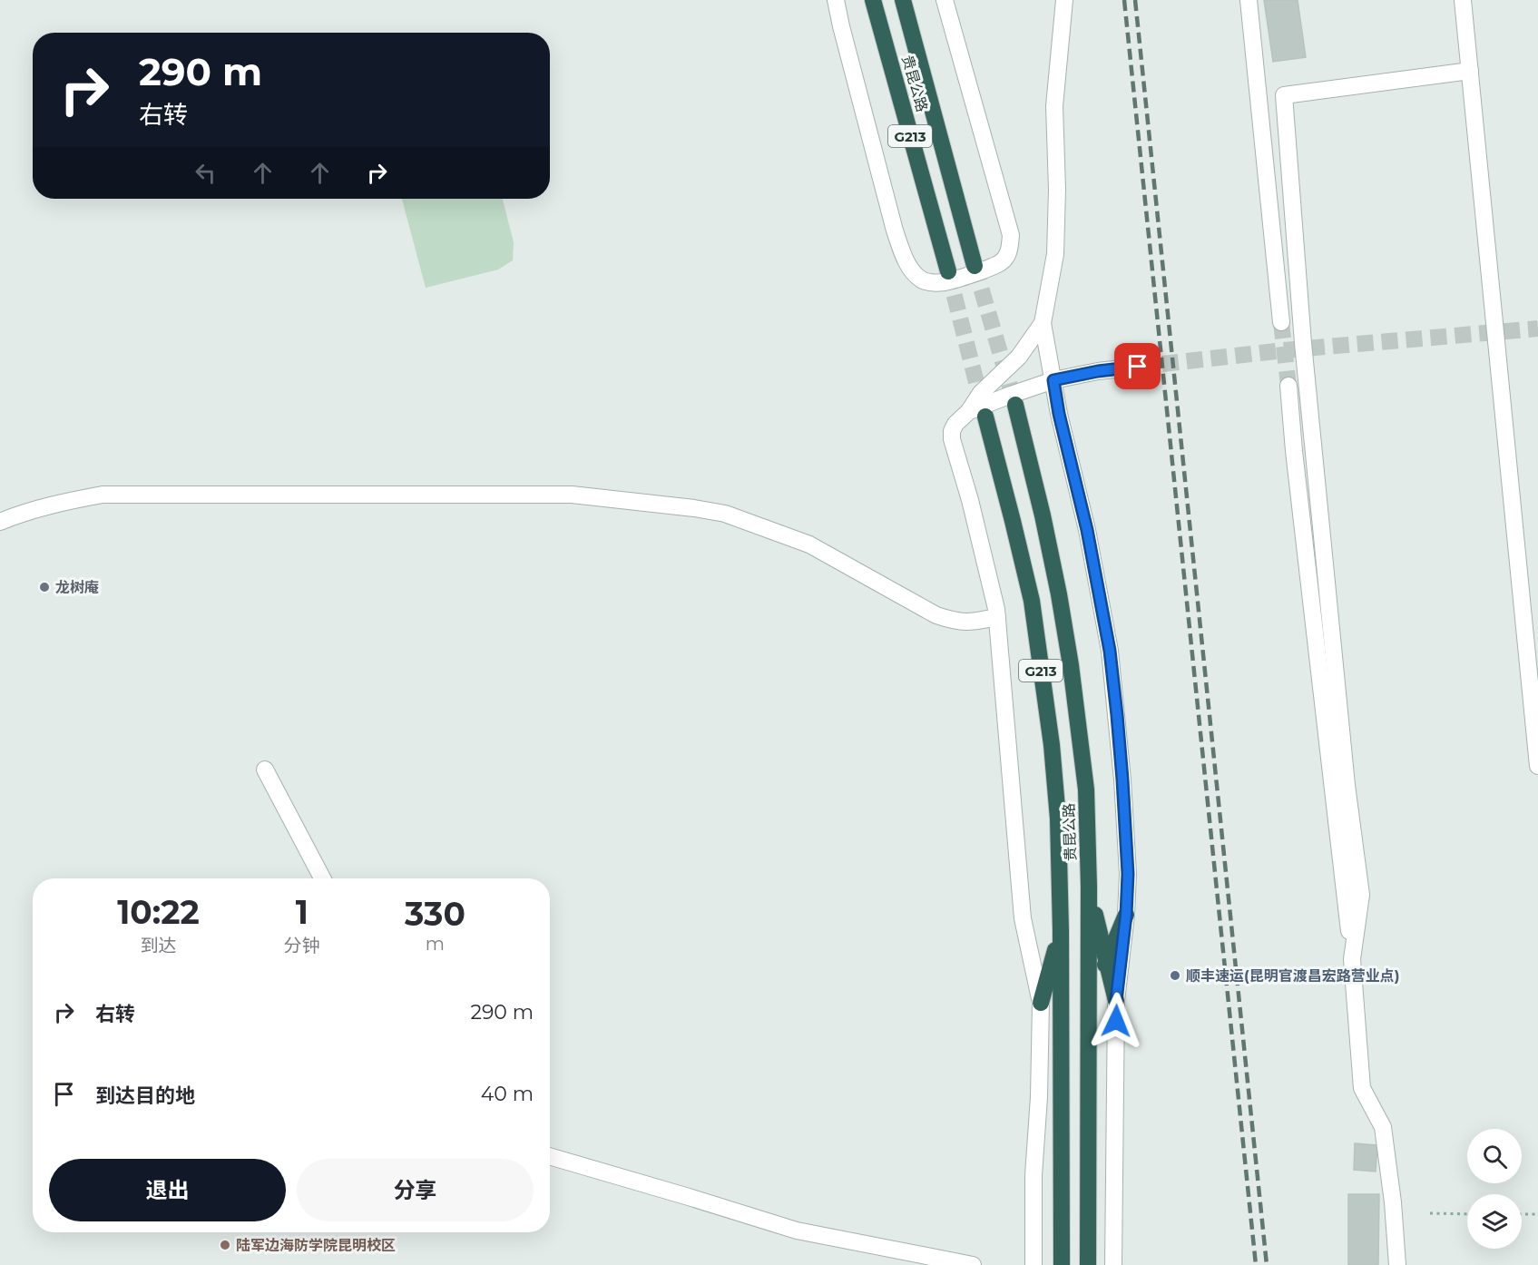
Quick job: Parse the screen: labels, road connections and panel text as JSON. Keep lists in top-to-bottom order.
{
  "streets": {
    "highway": ["贵昆公路", "G213"]
  },
  "places": ["龙树庵", "顺丰速运(昆明官渡昌宏路营业点)", "陆军边海防学院昆明校区"],
  "page": {
    "turn": ["290 m", "右转"],
    "eta": [
      "10:22",
      "到达",
      "1",
      "分钟",
      "330",
      "m"
    ],
    "list": [
      {
        "name": "右转",
        "value": "290 m"
      },
      {
        "name": "到达目的地",
        "value": "40 m"
      }
    ],
    "buttons": ["退出", "分享"]
  }
}
